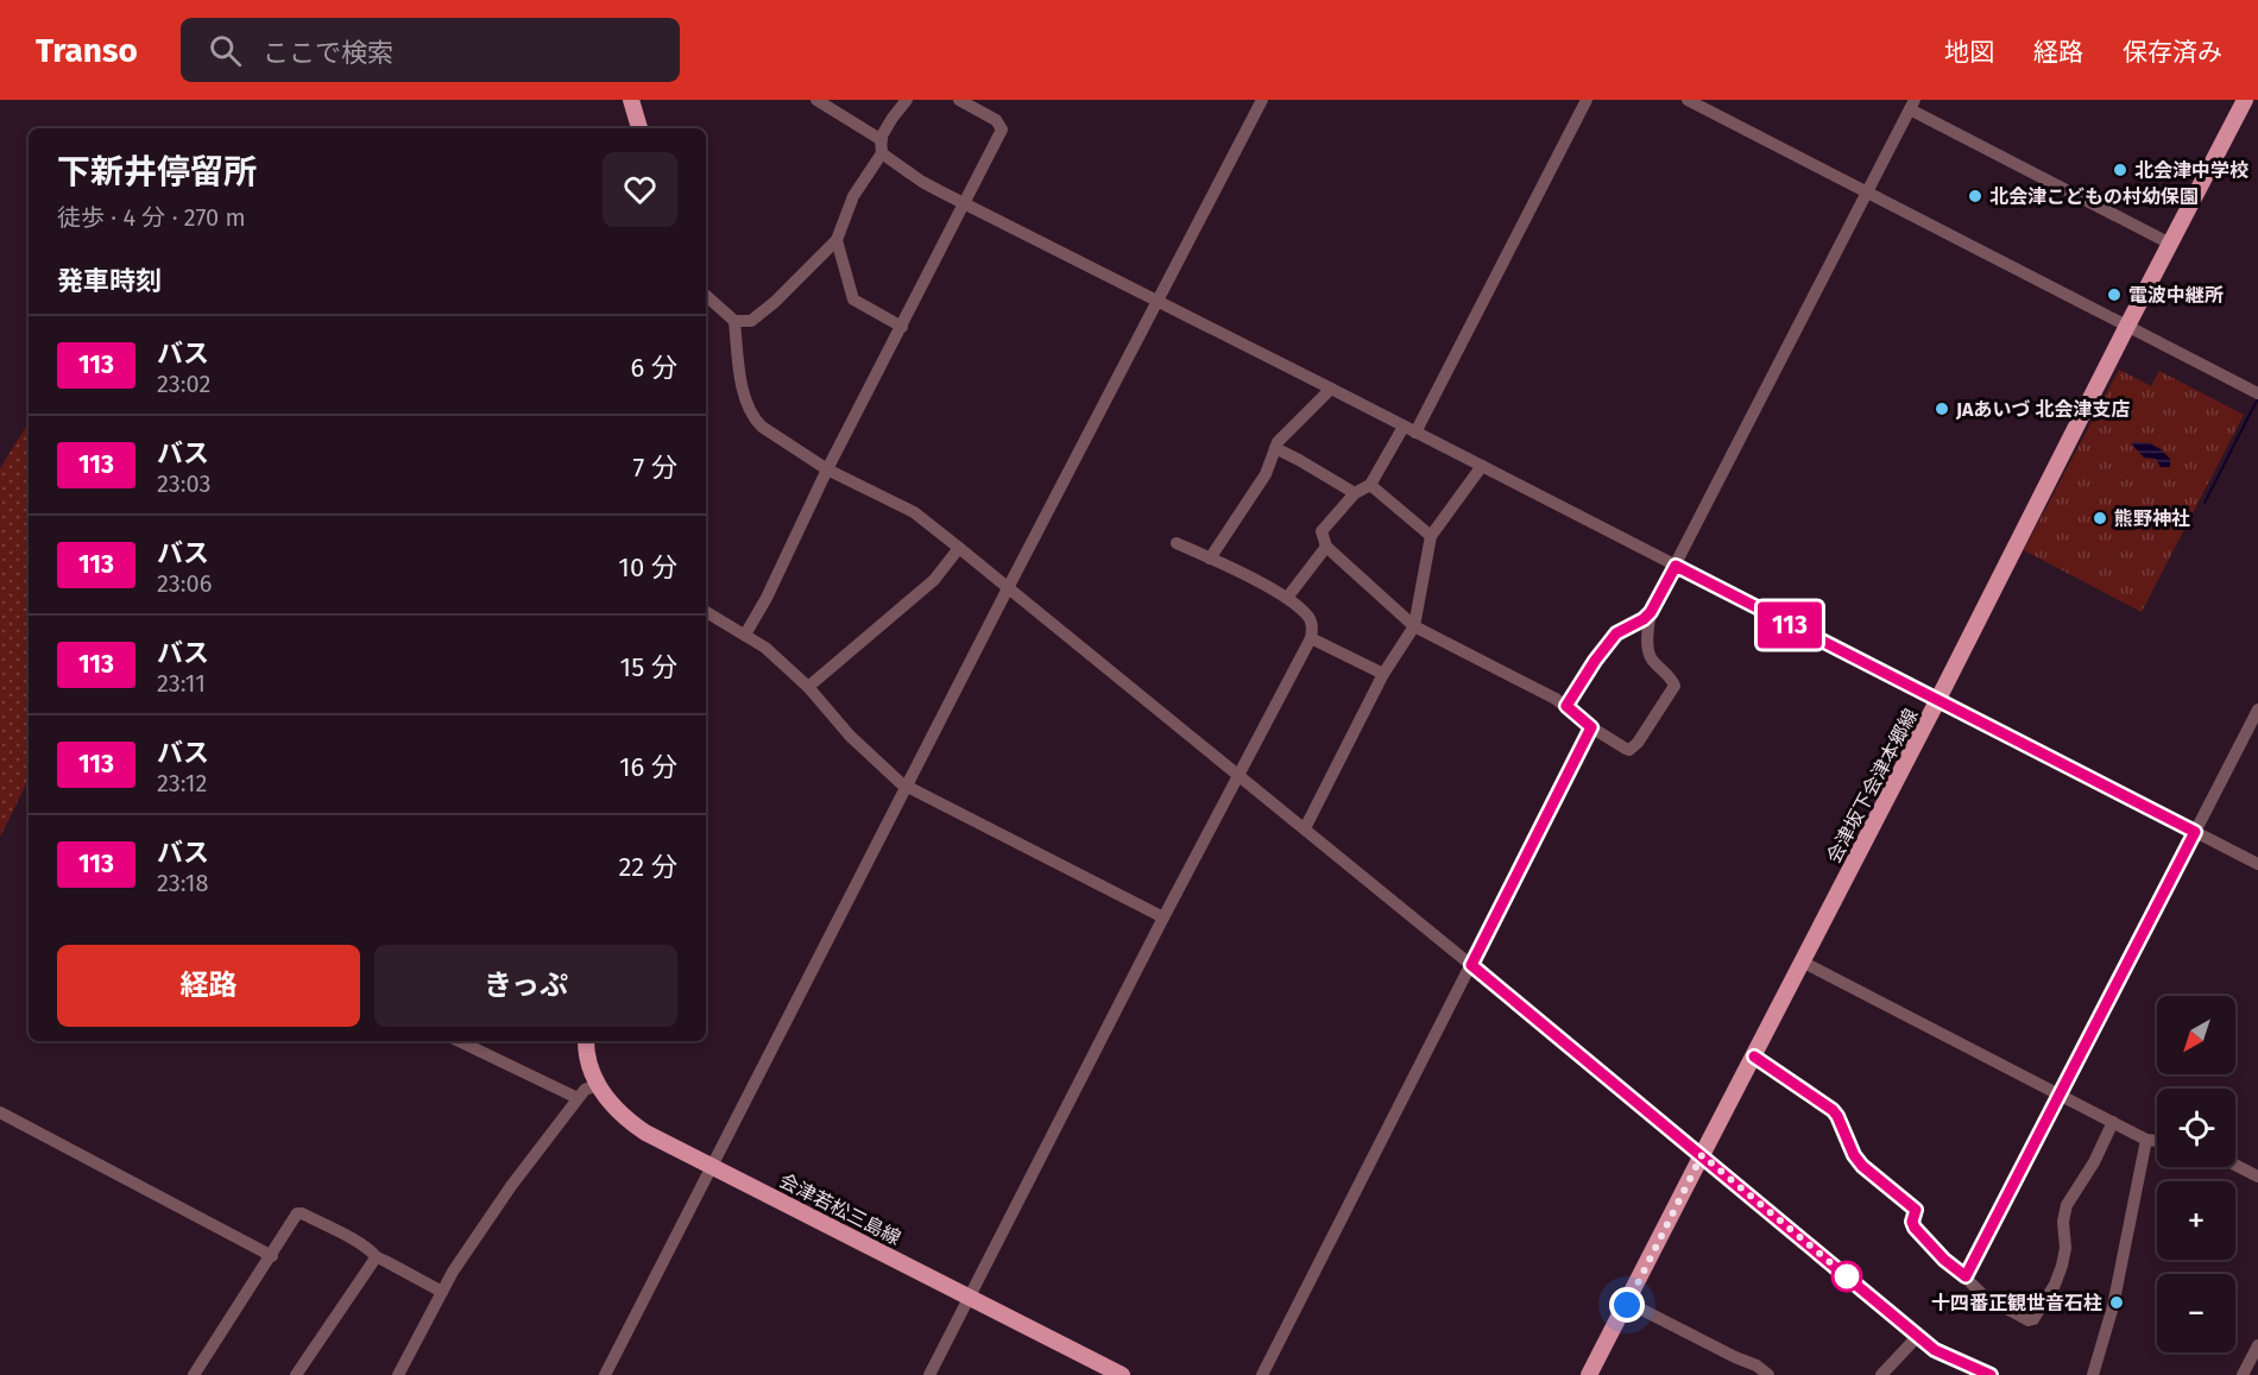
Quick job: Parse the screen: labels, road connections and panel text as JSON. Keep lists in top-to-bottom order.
{
  "streets": {
    "main road": ["会津坂下会津本郷線", "会津若松三島線"]
  },
  "places": [
    "北会津中学校",
    "北会津こどもの村幼保園",
    "電波中継所",
    "JAあいづ 北会津支店",
    "熊野神社",
    "十四番正観世音石柱"
  ],
  "lines": ["bus line 113"],
  "north": "bottom left",
  "page": {
    "header": "Transo",
    "search": "ここで検索",
    "nav": ["地図", "経路", "保存済み"],
    "on_map": "113",
    "heading": [
      ["下新井停留所", "徒歩 · 4 分 · 270 m"],
      "発車時刻"
    ],
    "list": [
      {
        "mark": "113",
        "name": "バス",
        "note": "23:02",
        "value": "6 分"
      },
      {
        "mark": "113",
        "name": "バス",
        "note": "23:03",
        "value": "7 分"
      },
      {
        "mark": "113",
        "name": "バス",
        "note": "23:06",
        "value": "10 分"
      },
      {
        "mark": "113",
        "name": "バス",
        "note": "23:11",
        "value": "15 分"
      },
      {
        "mark": "113",
        "name": "バス",
        "note": "23:12",
        "value": "16 分"
      },
      {
        "mark": "113",
        "name": "バス",
        "note": "23:18",
        "value": "22 分"
      }
    ],
    "buttons": ["経路", "きっぷ"],
    "map_buttons": ["+", "−"]
  }
}
